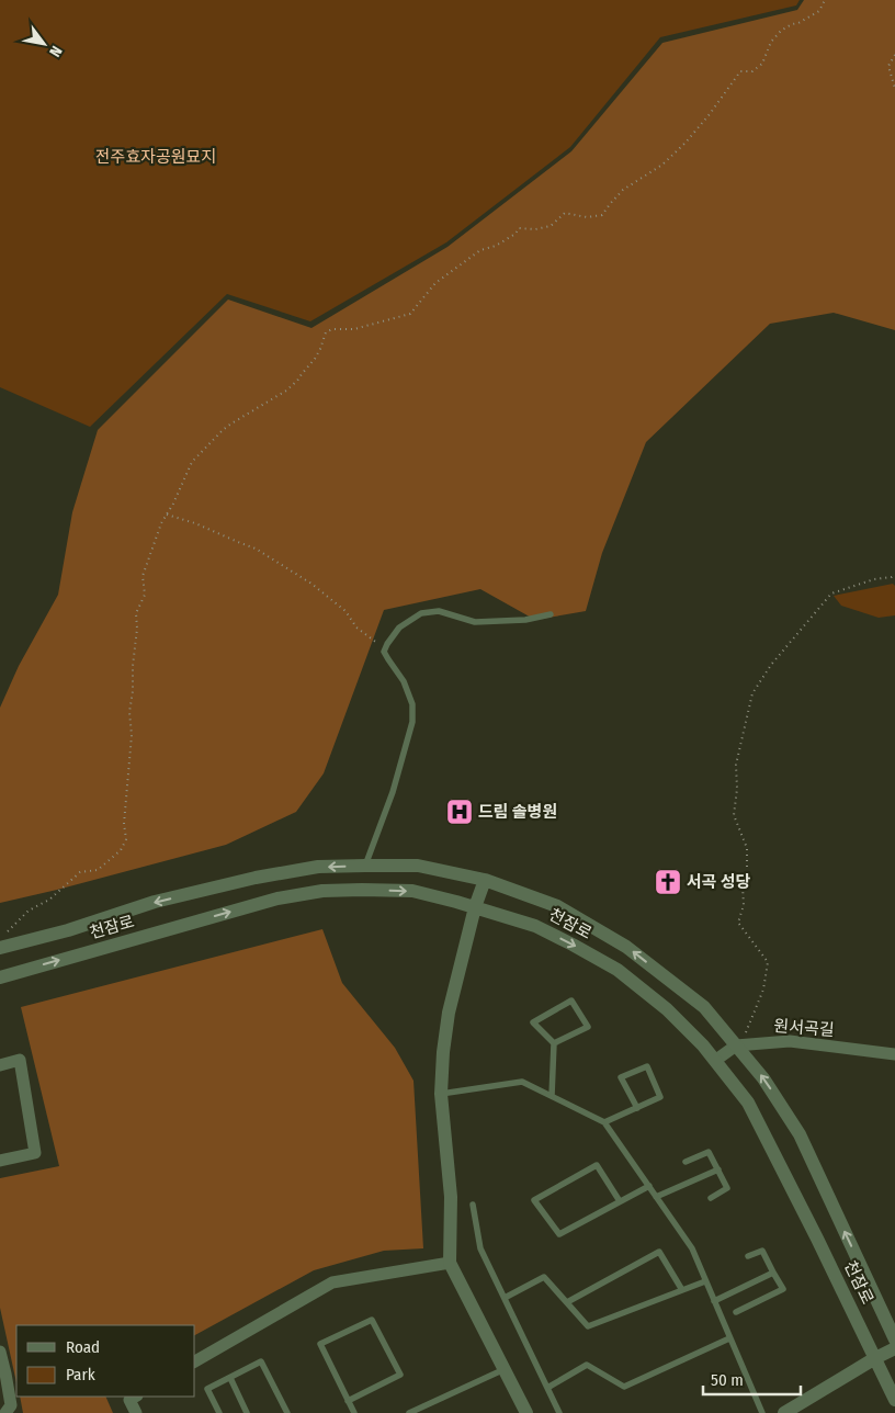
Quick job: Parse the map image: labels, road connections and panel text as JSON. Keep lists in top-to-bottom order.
{
  "streets": {
    "street": ["천잠로", "원서곡길"]
  },
  "crossings": [
    ["천잠로", "원서곡길"]
  ],
  "parks": ["전주효자공원묘지"],
  "places": {
    "hospital": ["드림 솔병원"],
    "church": ["서곡 성당"]
  },
  "legend": ["Road", "Park"],
  "scale_bar": "50 m",
  "north": "bottom right"
}
